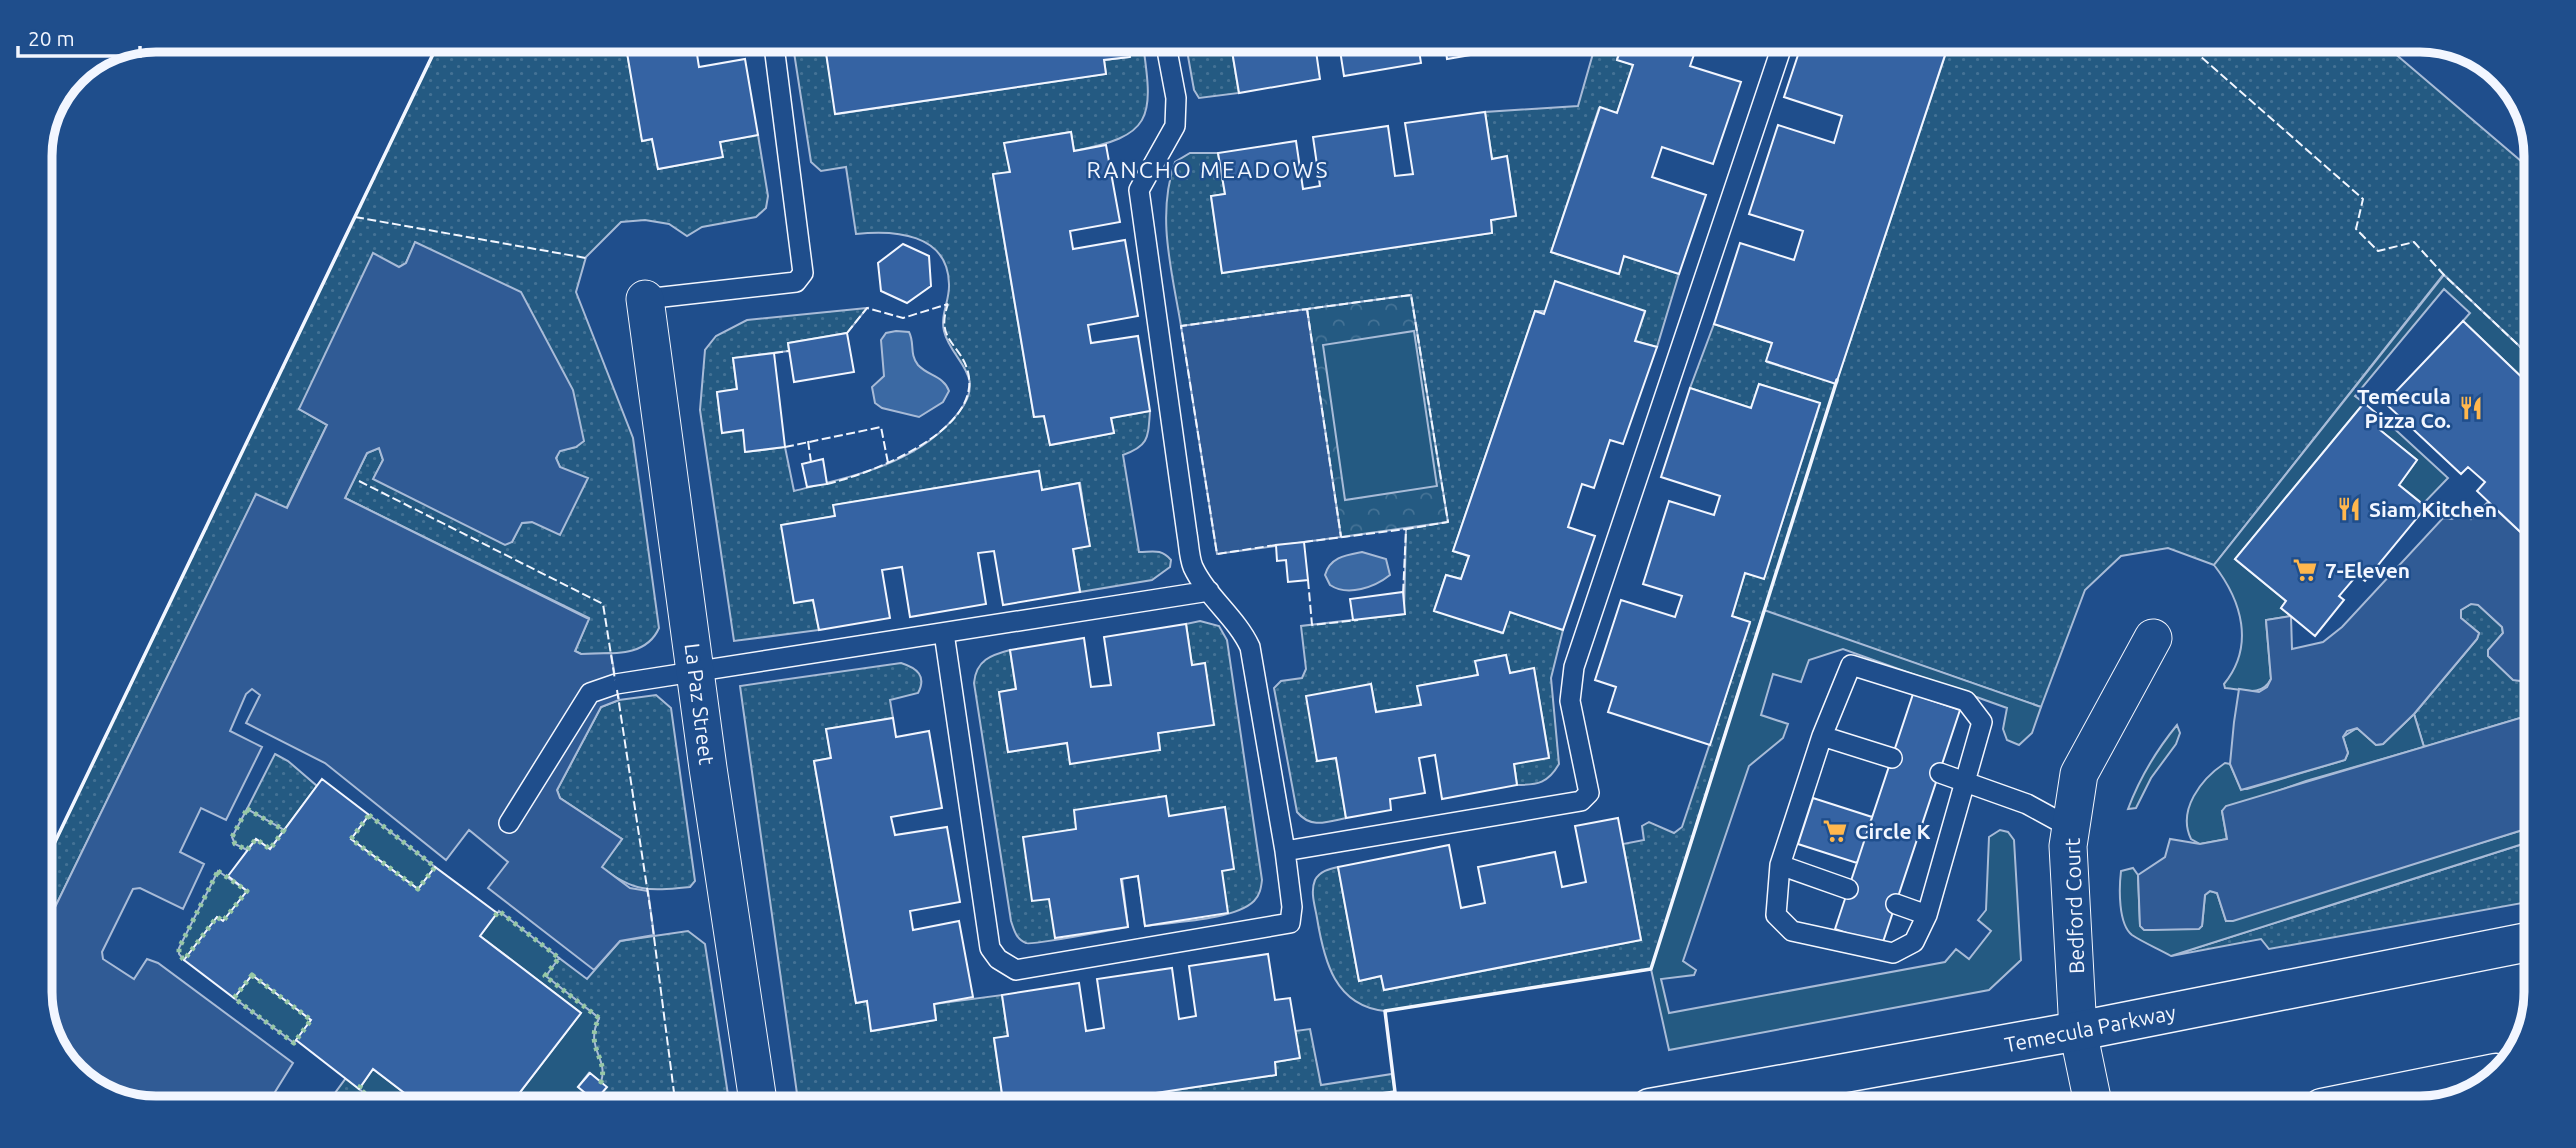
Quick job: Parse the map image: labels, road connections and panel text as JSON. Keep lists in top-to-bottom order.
{
  "streets": {
    "main road": ["Temecula Parkway"],
    "street": ["La Paz Street", "Bedford Court"]
  },
  "crossings": [
    ["Bedford Court", "Temecula Parkway"]
  ],
  "districts": ["RANCHO MEADOWS"],
  "places": {
    "restaurant": ["Temecula Pizza Co.", "Siam Kitchen"],
    "supermarket": ["7-Eleven", "Circle K"]
  },
  "scale_bar": "20 m"
}
